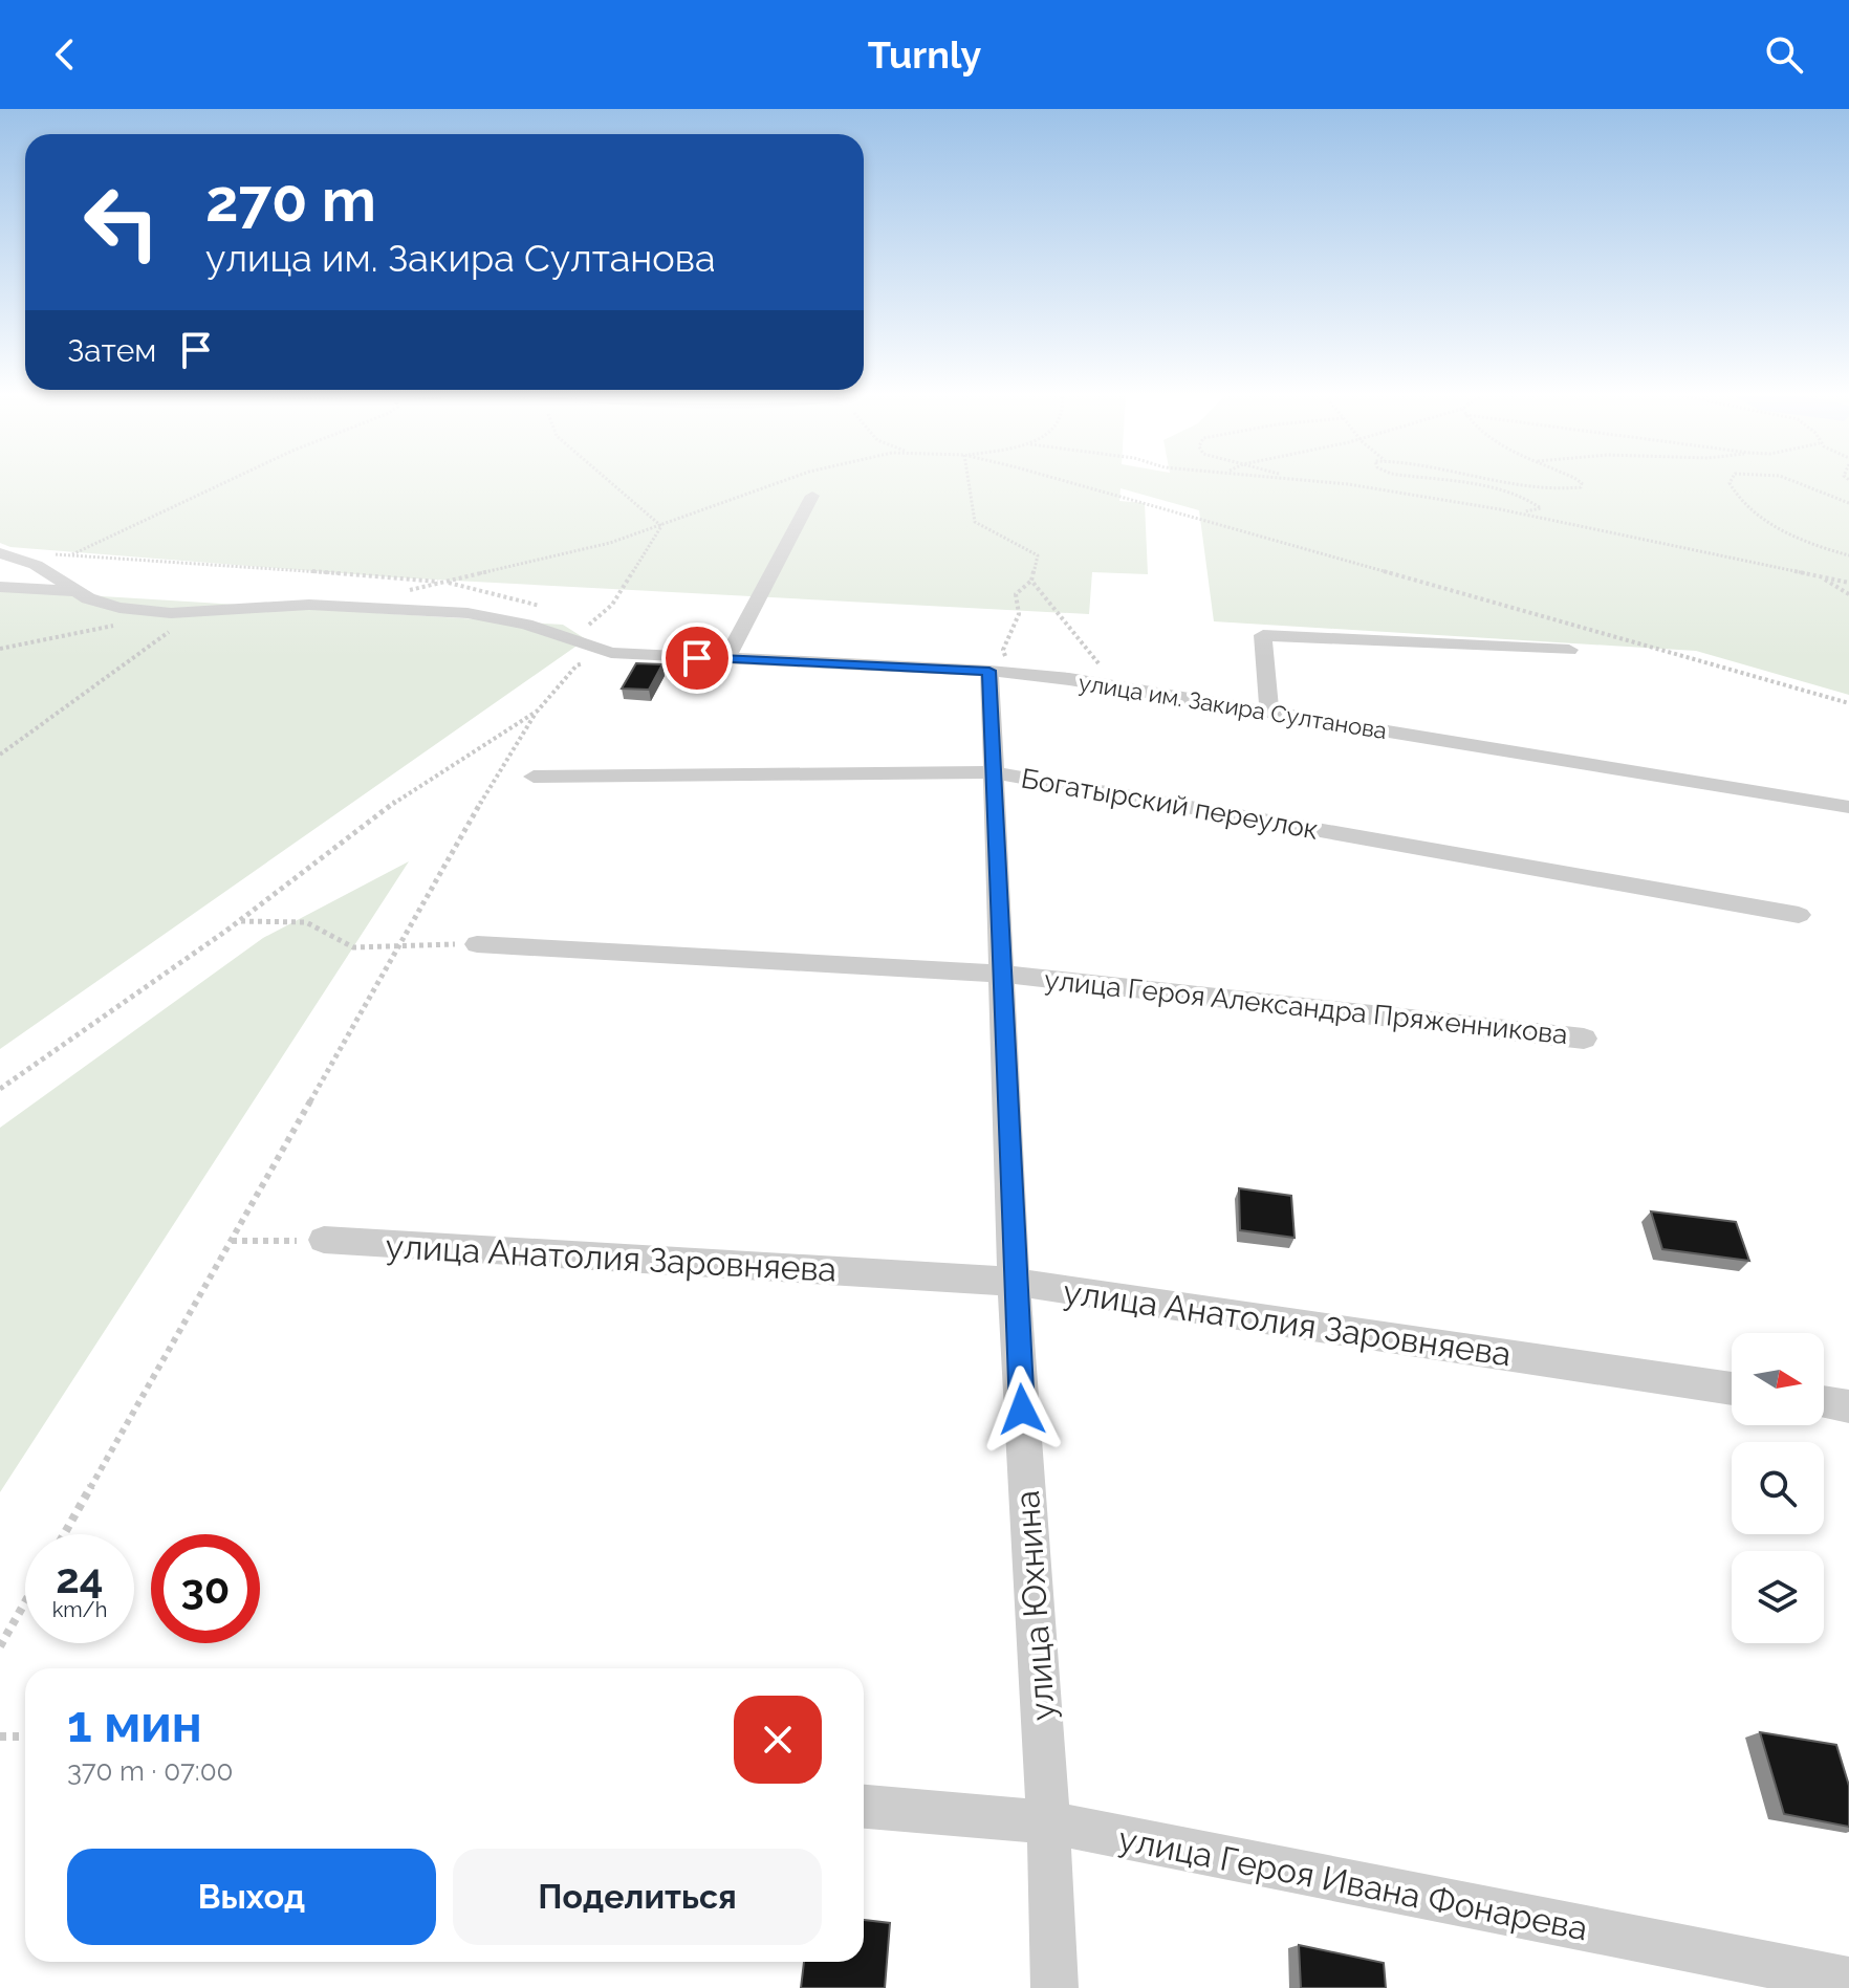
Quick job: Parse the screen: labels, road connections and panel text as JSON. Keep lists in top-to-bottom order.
{
  "streets": {
    "street": [
      "улица им. Закира Султанова",
      "Богатырский переулок",
      "улица Героя Александра Пряженникова",
      "улица Анатолия Заровняева",
      "улица Юхнина",
      "улица Героя Ивана Фонарева"
    ]
  },
  "crossings": [
    ["улица им. Закира Султанова", "улица Юхнина"],
    ["Богатырский переулок", "улица Юхнина"],
    ["улица Героя Александра Пряженникова", "улица Юхнина"],
    ["улица Анатолия Заровняева", "улица Юхнина"],
    ["улица Юхнина", "улица Героя Ивана Фонарева"]
  ],
  "north": "right",
  "page": {
    "header": "Turnly",
    "turn": ["270 m", "улица им. Закира Султанова"],
    "then": "Затем",
    "speed": "24 km/h",
    "limit": "30",
    "heading": ["1 мин", "370 m · 07:00"],
    "buttons": ["Выход", "Поделиться"]
  }
}
